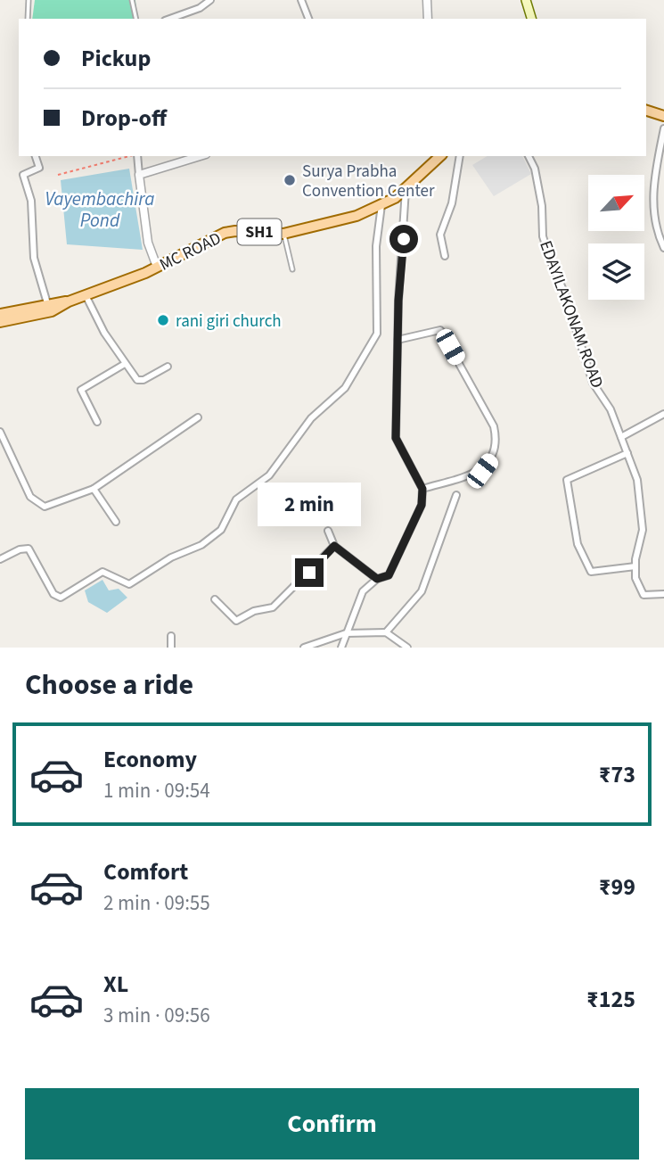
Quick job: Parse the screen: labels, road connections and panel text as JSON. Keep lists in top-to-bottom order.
{
  "streets": {
    "main road": ["SH1", "MC ROAD"],
    "street": ["EDAYILAKONAM ROAD"]
  },
  "water": ["Vayembachira Pond"],
  "places": ["Surya Prabha Convention Center", "rani giri church"],
  "north": "top right",
  "page": {
    "banner": ["Pickup", "Drop-off"],
    "bubble": "2 min",
    "heading": "Choose a ride",
    "list": [
      {
        "name": "Economy",
        "note": "1 min · 09:54",
        "value": "₹73"
      },
      {
        "name": "Comfort",
        "note": "2 min · 09:55",
        "value": "₹99"
      },
      {
        "name": "XL",
        "note": "3 min · 09:56",
        "value": "₹125"
      }
    ],
    "buttons": "Confirm"
  }
}
